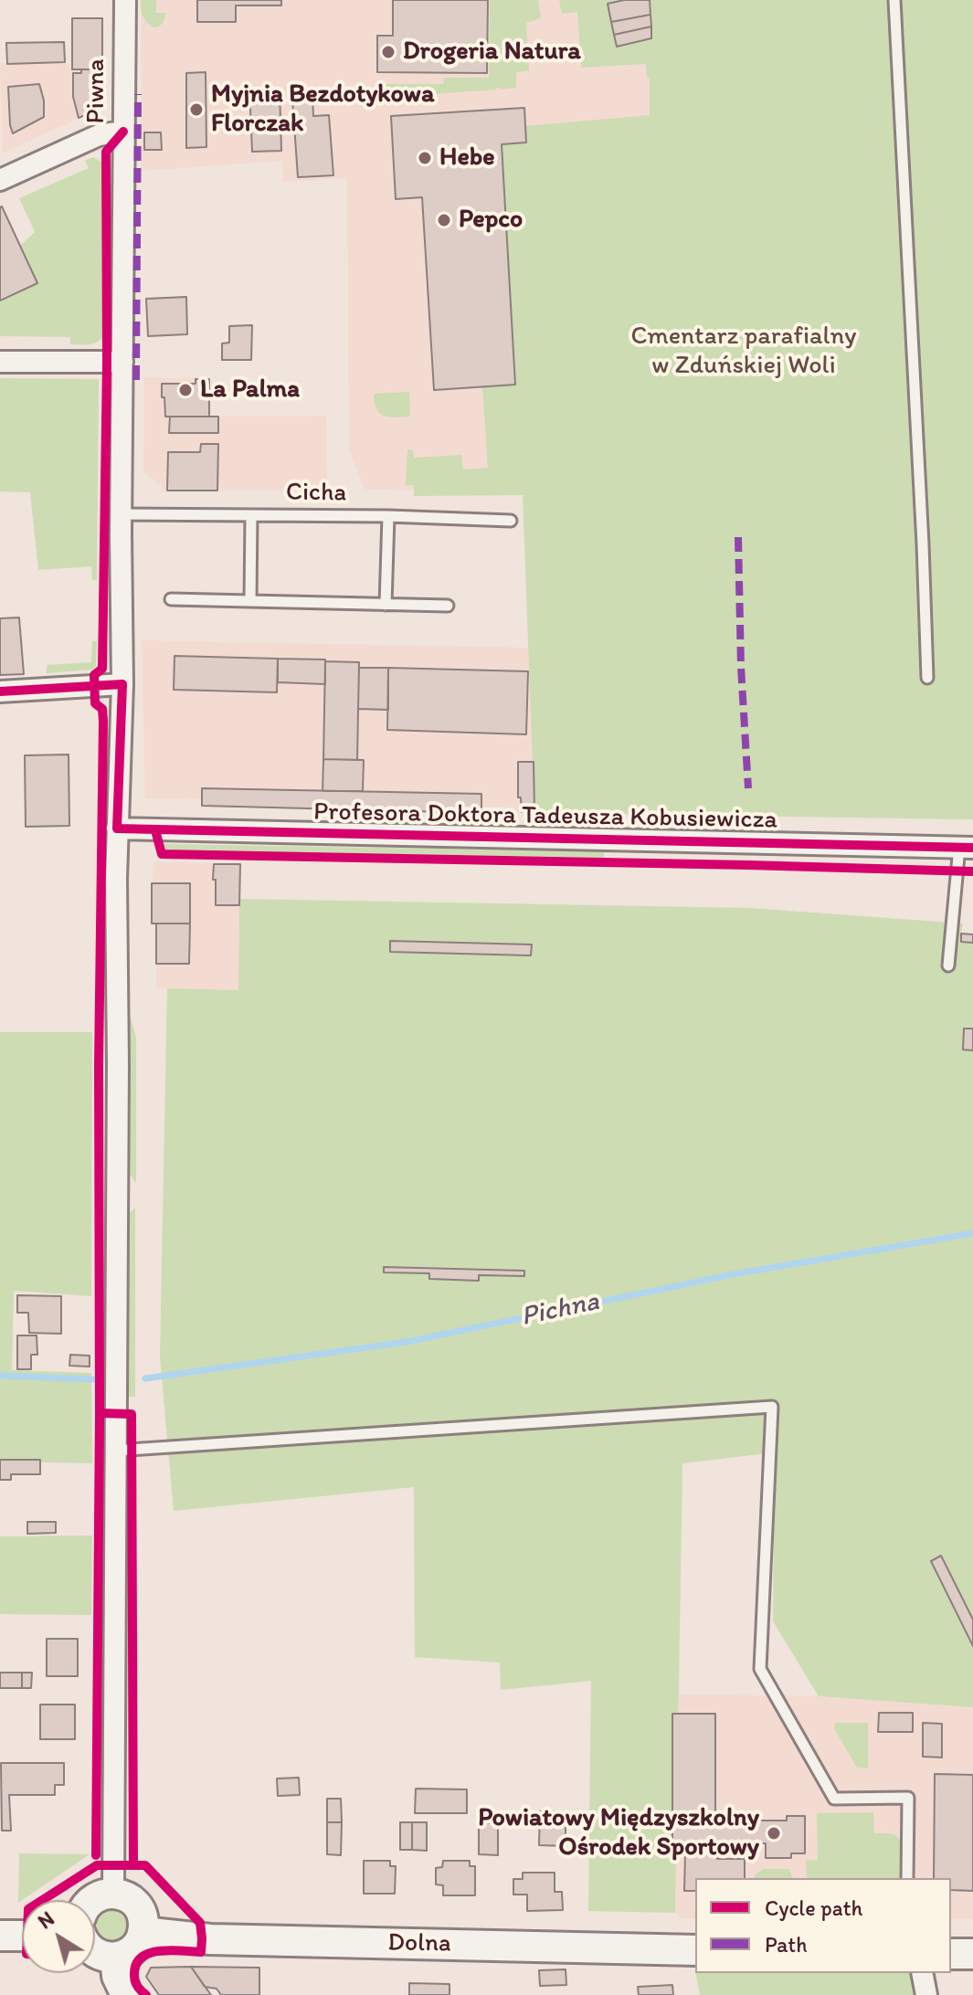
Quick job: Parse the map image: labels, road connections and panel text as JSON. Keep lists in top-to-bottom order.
{
  "streets": {
    "street": ["Piwna", "Profesora Doktora Tadeusza Kobusiewicza", "Dolna"],
    "lane": ["Cicha"]
  },
  "crossings": [
    ["Piwna", "Cicha"],
    ["Piwna", "Profesora Doktora Tadeusza Kobusiewicza"]
  ],
  "water": ["Pichna"],
  "parks": ["Cmentarz parafialny w Zduńskiej Woli"],
  "places": [
    "Drogeria Natura",
    "Myjnia Bezdotykowa Florczak",
    "Hebe",
    "Pepco",
    "La Palma",
    "Powiatowy Międzyszkolny Ośrodek Sportowy"
  ],
  "legend": ["Cycle path", "Path"],
  "north": "top left"
}
